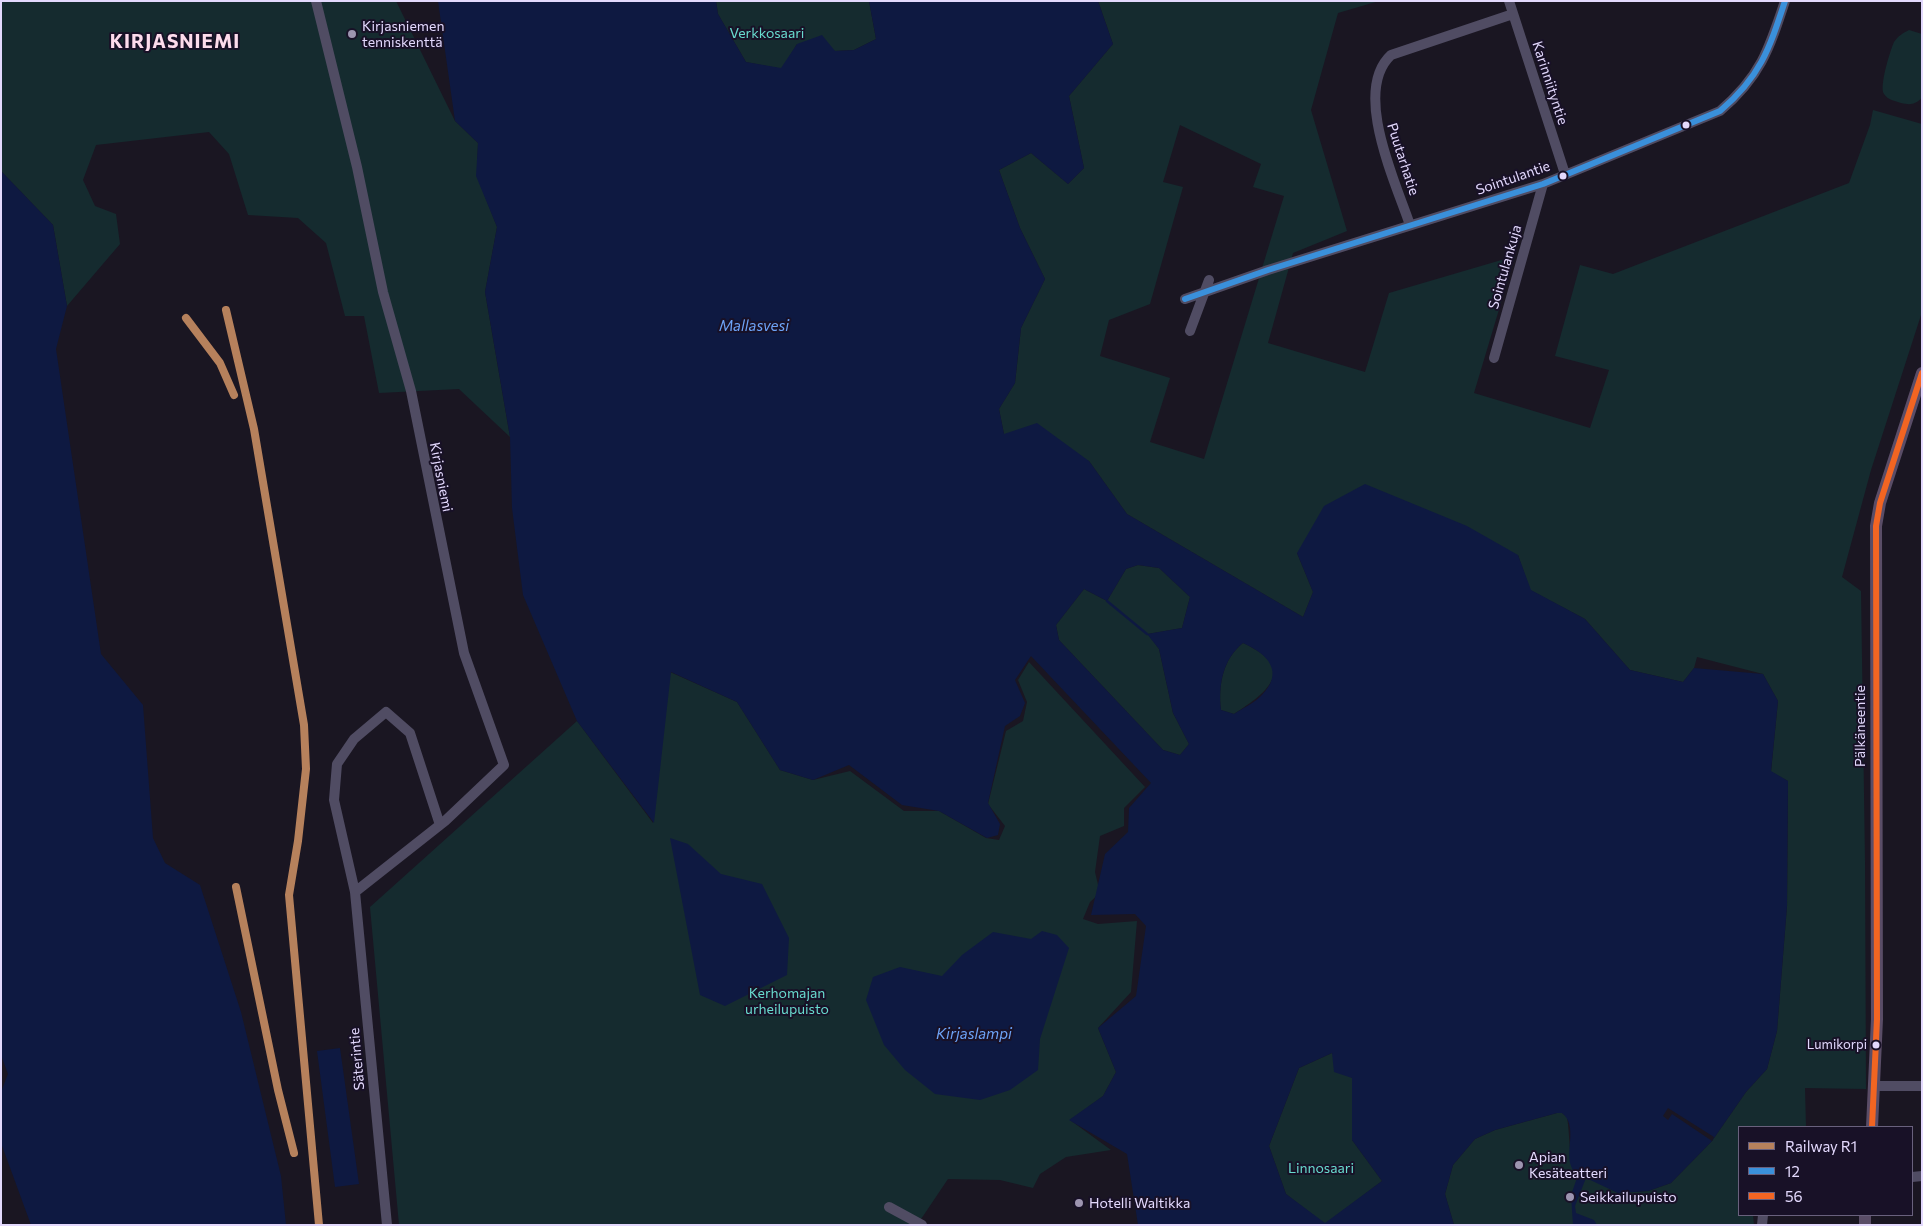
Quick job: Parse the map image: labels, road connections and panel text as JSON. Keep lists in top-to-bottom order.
{
  "streets": {
    "main road": ["Pälkäneentie"],
    "street": [
      "Karinniityntie",
      "Puutarhatie",
      "Sointulantie",
      "Sointulankuja",
      "Kirjasniemi",
      "Säterintie"
    ]
  },
  "crossings": [
    ["Karinniityntie", "Puutarhatie"],
    ["Karinniityntie", "Sointulantie"],
    ["Puutarhatie", "Sointulantie"],
    ["Sointulantie", "Sointulankuja"],
    ["Kirjasniemi", "Säterintie"]
  ],
  "districts": ["KIRJASNIEMI"],
  "water": ["Mallasvesi", "Kirjaslampi"],
  "parks": ["Verkkosaari", "Kerhomajan urheilupuisto", "Linnosaari"],
  "places": [
    "Kirjasniemen tenniskenttä",
    "Lumikorpi",
    "Apian Kesäteatteri",
    "Seikkailupuisto",
    "Hotelli Waltikka"
  ],
  "lines": ["transit line 12", "rail line R1", "transit line 56"],
  "legend": ["Railway R1", "12", "56"]
}
